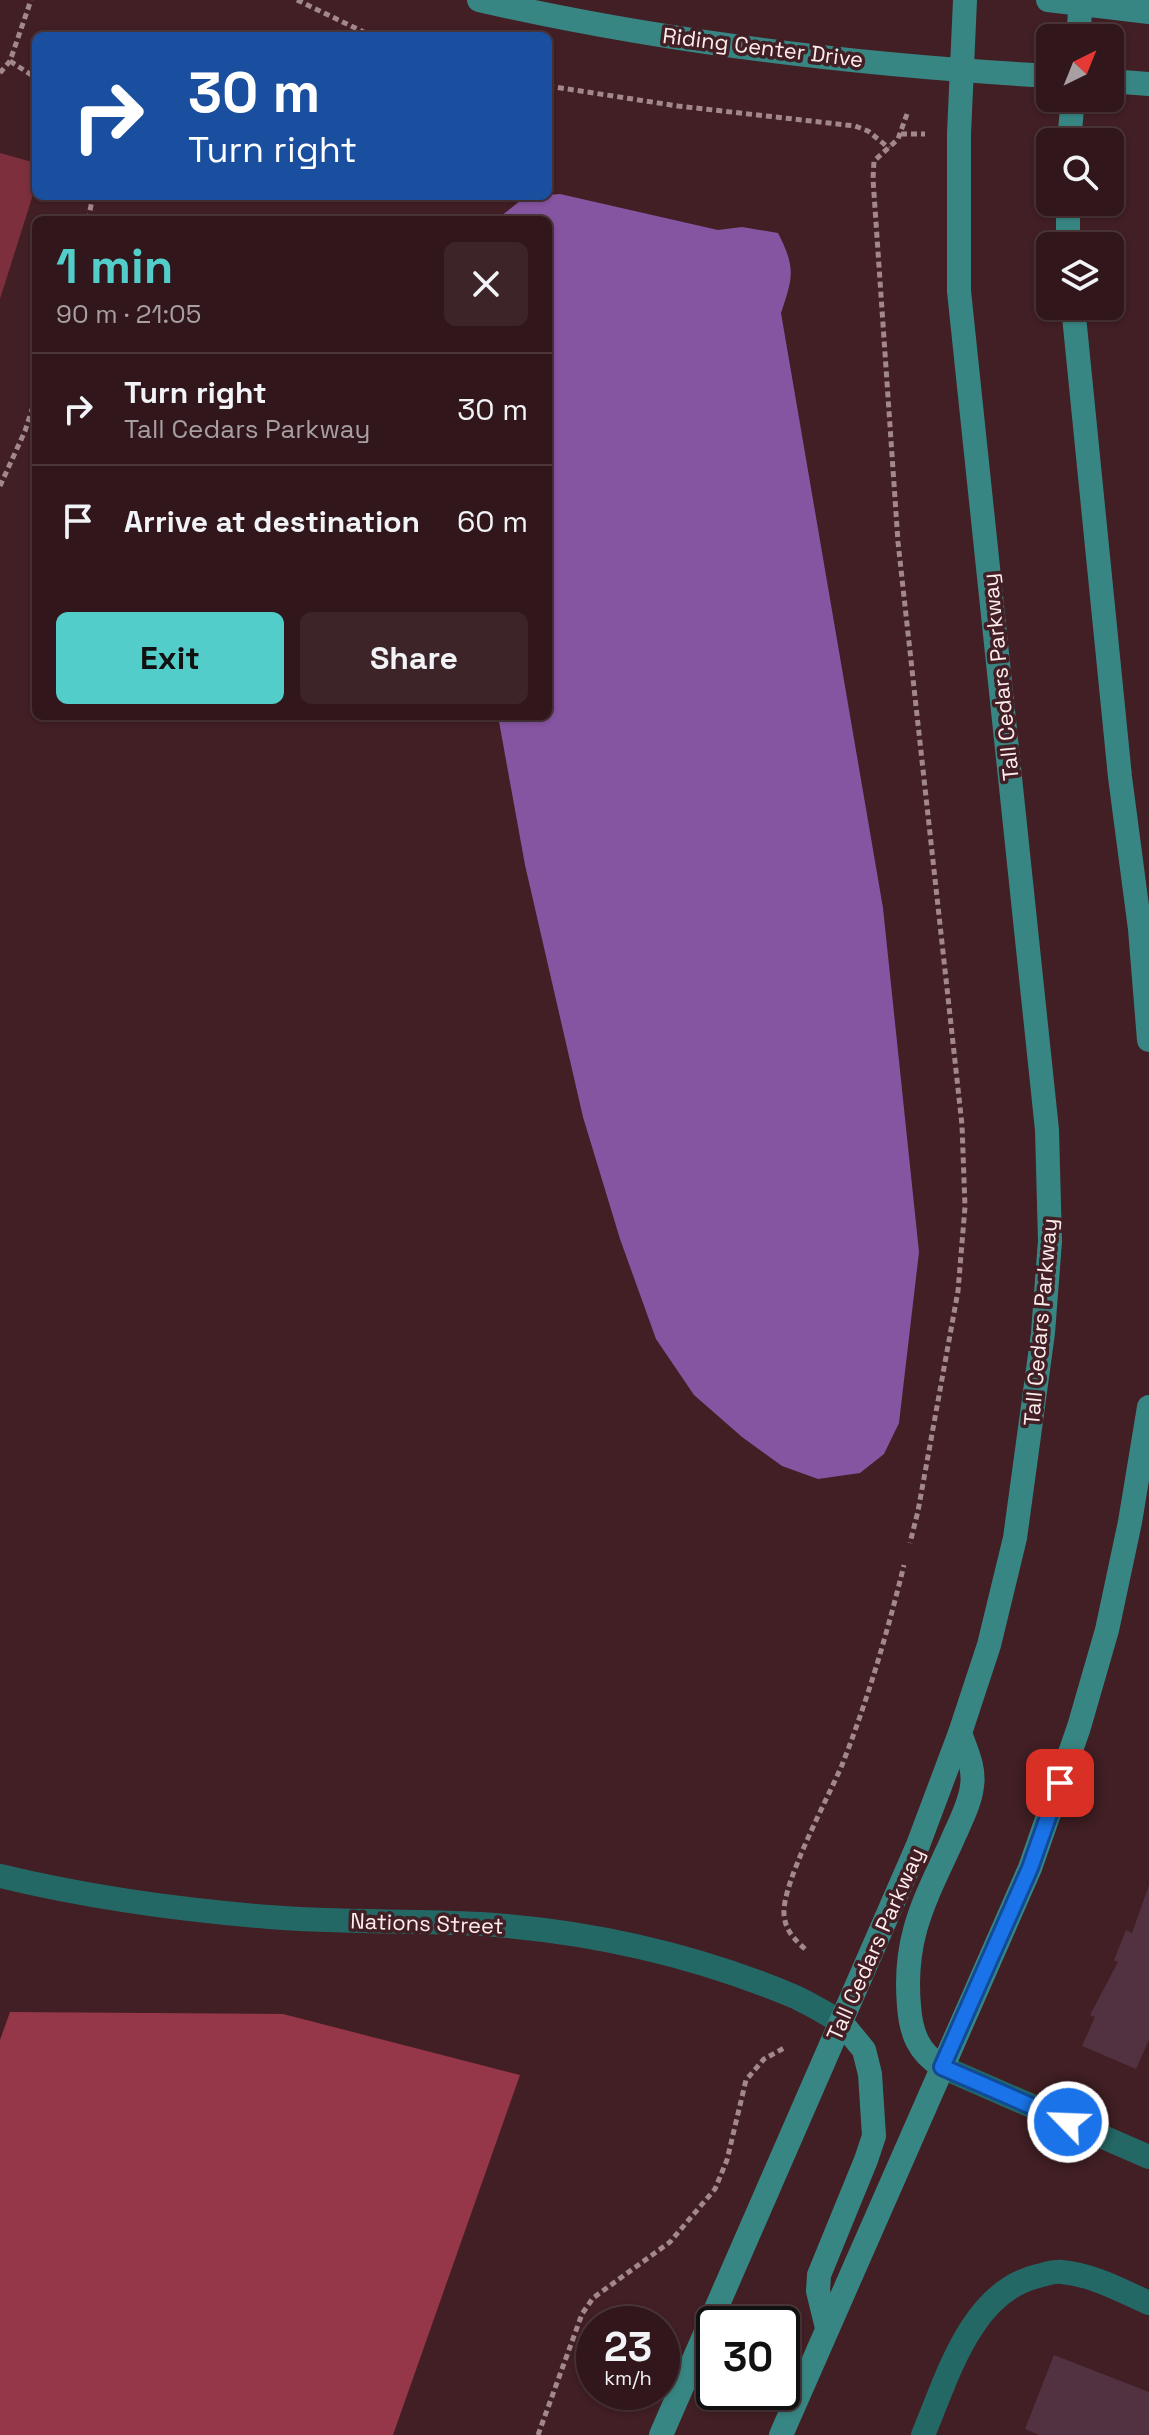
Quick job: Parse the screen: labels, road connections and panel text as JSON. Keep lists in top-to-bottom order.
{
  "streets": {
    "main road": ["Riding Center Drive", "Tall Cedars Parkway"],
    "street": ["Nations Street"]
  },
  "crossings": [
    ["Riding Center Drive", "Tall Cedars Parkway"],
    ["Tall Cedars Parkway", "Nations Street"]
  ],
  "north": "top right",
  "page": {
    "turn": ["30 m", "Turn right"],
    "heading": ["1 min", "90 m · 21:05"],
    "list": [
      {
        "name": "Turn right",
        "note": "Tall Cedars Parkway",
        "value": "30 m"
      },
      {
        "name": "Arrive at destination",
        "value": "60 m"
      }
    ],
    "buttons": ["Exit", "Share"],
    "speed": "23 km/h",
    "limit": "30"
  }
}
